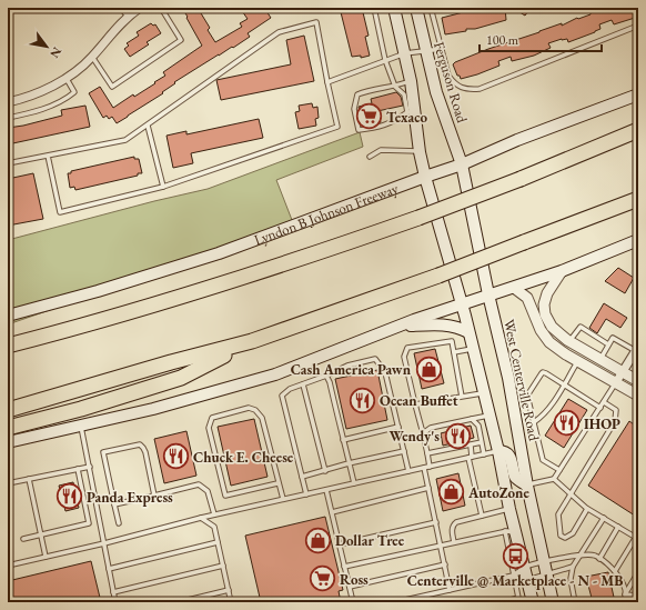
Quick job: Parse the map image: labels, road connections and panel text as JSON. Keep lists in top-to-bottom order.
{
  "streets": {
    "main road": ["Ferguson Road", "Lyndon B Johnson Freeway", "West Centerville Road"]
  },
  "crossings": [
    ["Ferguson Road", "Lyndon B Johnson Freeway"],
    ["Ferguson Road", "West Centerville Road"],
    ["Lyndon B Johnson Freeway", "West Centerville Road"]
  ],
  "places": {
    "supermarket": ["Texaco", "Ross"],
    "shop": ["Cash America Pawn", "AutoZone", "Dollar Tree"],
    "restaurant": [
      "Ocean Buffet",
      "IHOP",
      "Wendy's",
      "Chuck E. Cheese",
      "Panda Express"
    ],
    "bus stop": ["Centerville @ Marketplace - N - MB"]
  },
  "scale_bar": "100 m",
  "north": "bottom right"
}
